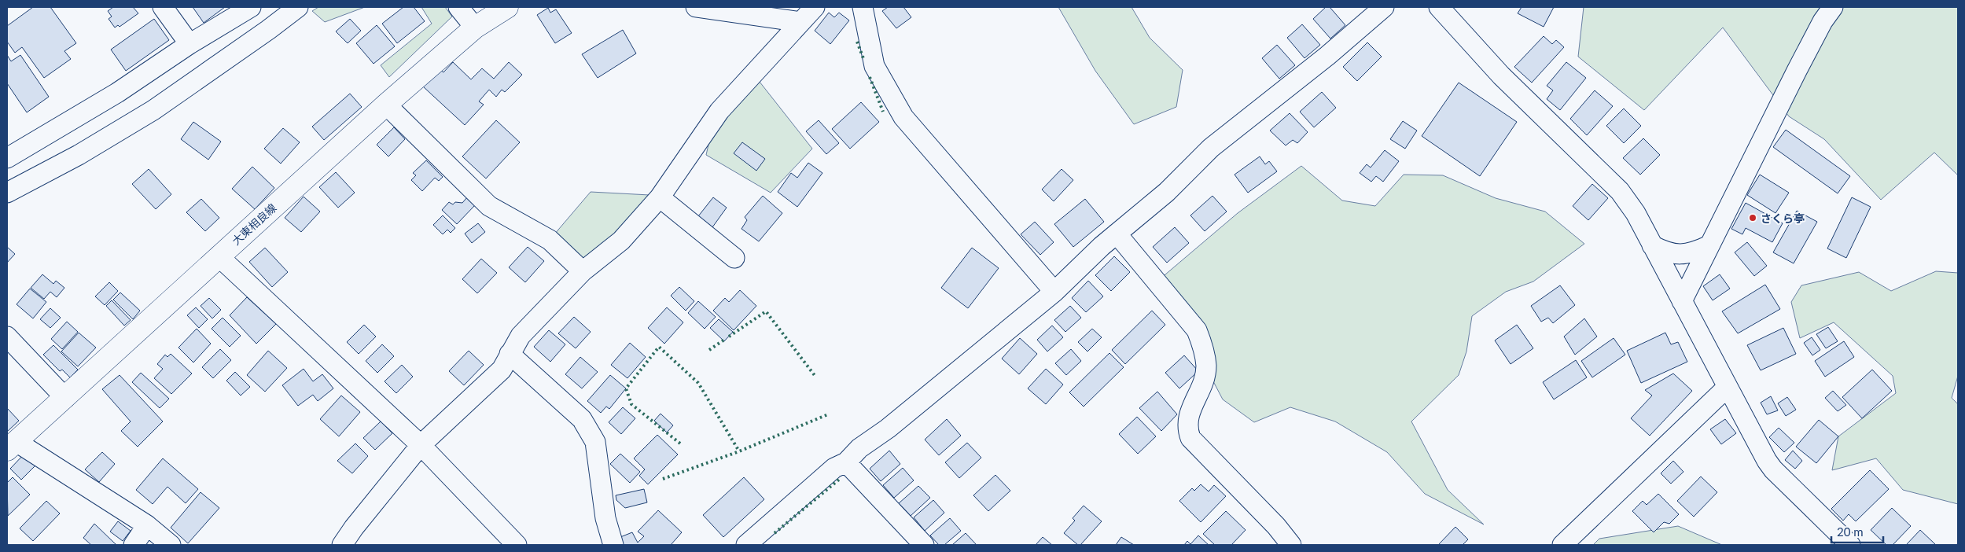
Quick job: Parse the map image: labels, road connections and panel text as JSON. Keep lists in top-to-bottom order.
{
  "streets": {
    "main road": ["大東相良線"]
  },
  "places": ["さくら亭"],
  "scale_bar": "20 m"
}
